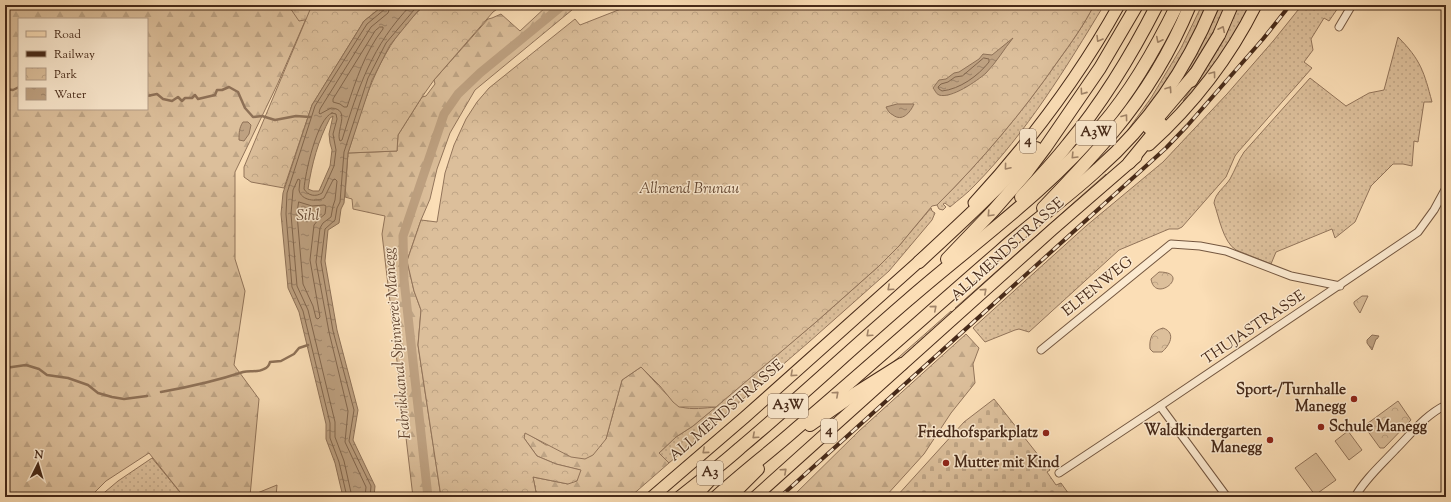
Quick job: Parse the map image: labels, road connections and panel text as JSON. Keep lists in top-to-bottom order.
{
  "streets": {
    "highway": ["A3W", "A3"],
    "main road": ["4", "ALLMENDSTRASSE"],
    "street": ["ELFENWEG", "THUJASTRASSE"]
  },
  "crossings": [
    ["A3W", "A3"],
    ["ELFENWEG", "THUJASTRASSE"]
  ],
  "water": ["Sihl", "Fabrikkanal Spinnerei Manegg"],
  "parks": ["Allmend Brunau"],
  "places": [
    "Sport-/Turnhalle Manegg",
    "Schule Manegg",
    "Friedhofsparkplatz",
    "Waldkindergarten Manegg",
    "Mutter mit Kind"
  ],
  "legend": [
    "Road",
    "Railway",
    "Park",
    "Water"
  ],
  "north": "top"
}
